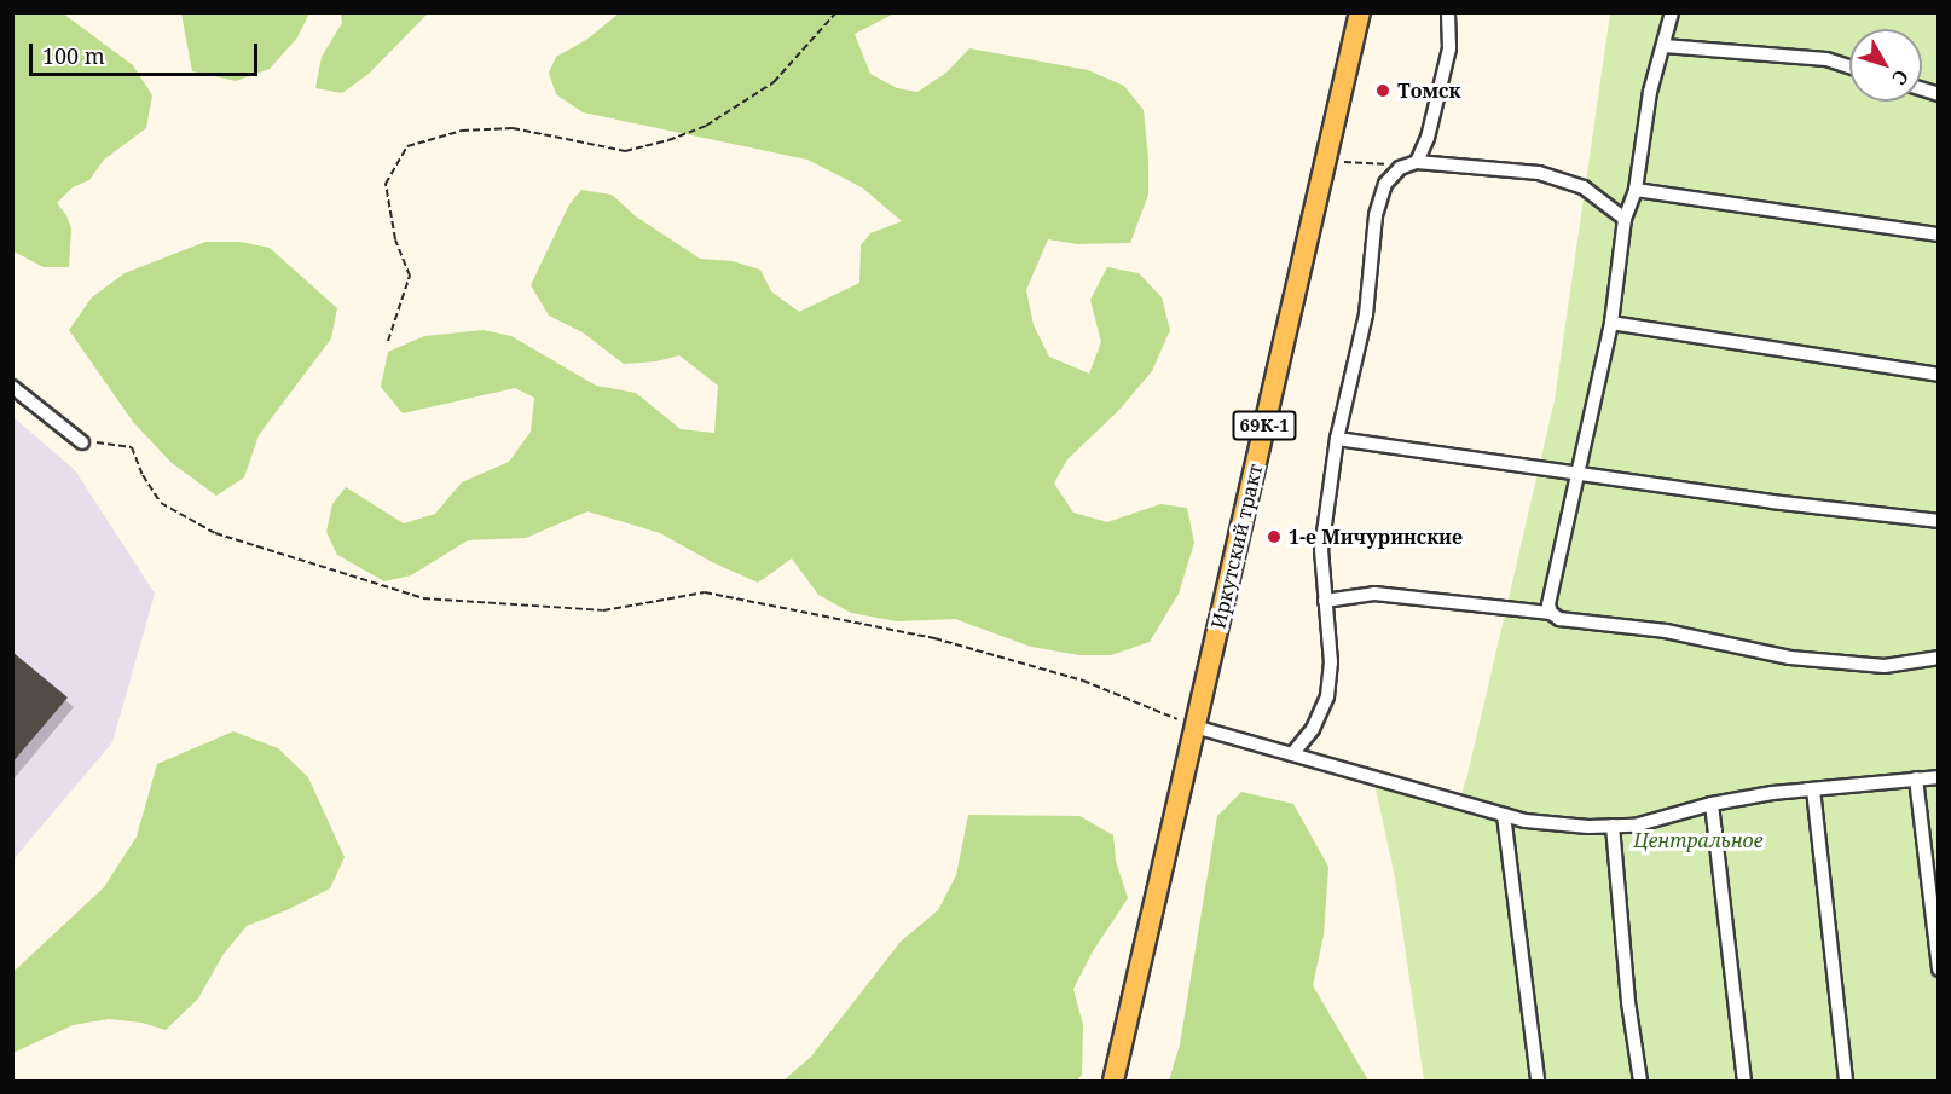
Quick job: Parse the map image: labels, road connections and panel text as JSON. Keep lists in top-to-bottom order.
{
  "streets": {
    "main road": ["69К-1", "Иркутский тракт"]
  },
  "parks": ["Центральное"],
  "places": ["Томск", "1-е Мичуринские"],
  "scale_bar": "100 m",
  "north": "bottom right"
}
